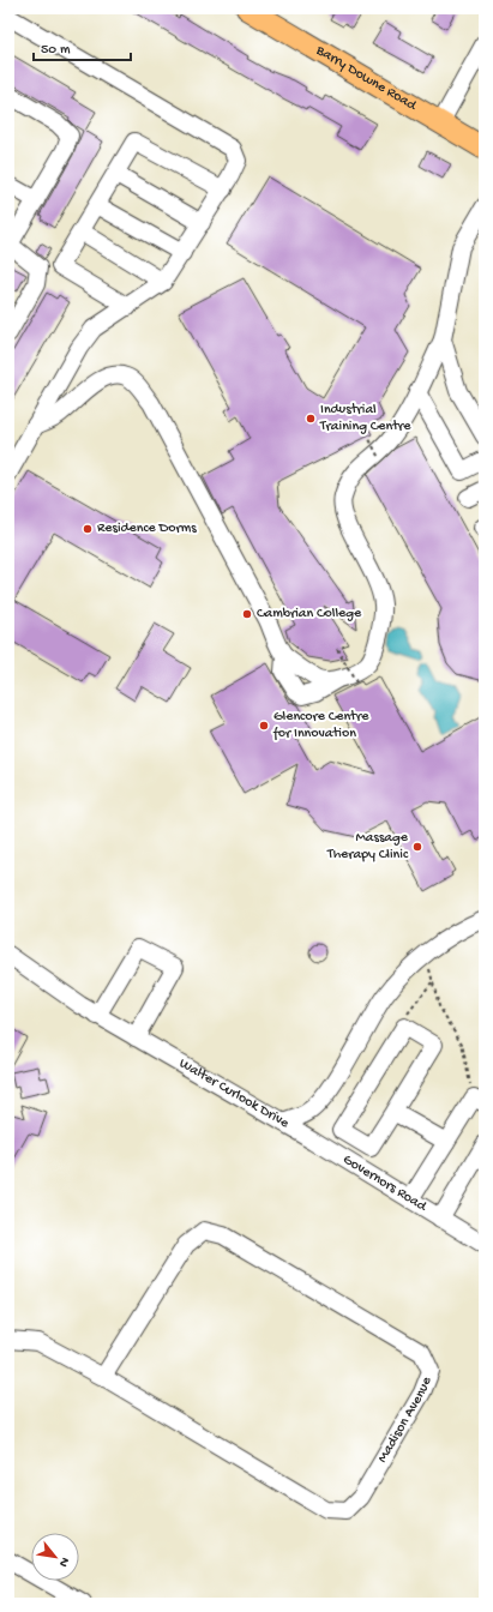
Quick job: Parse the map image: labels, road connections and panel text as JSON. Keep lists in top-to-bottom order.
{
  "streets": {
    "main road": ["Barry Downe Road"],
    "street": ["Walter Curlook Drive", "Governors Road", "Madison Avenue"]
  },
  "crossings": [
    ["Walter Curlook Drive", "Governors Road"]
  ],
  "places": [
    "Industrial Training Centre",
    "Residence Dorms",
    "Cambrian College",
    "Glencore Centre for Innovation",
    "Massage Therapy Clinic"
  ],
  "scale_bar": "50 m",
  "north": "bottom right"
}
